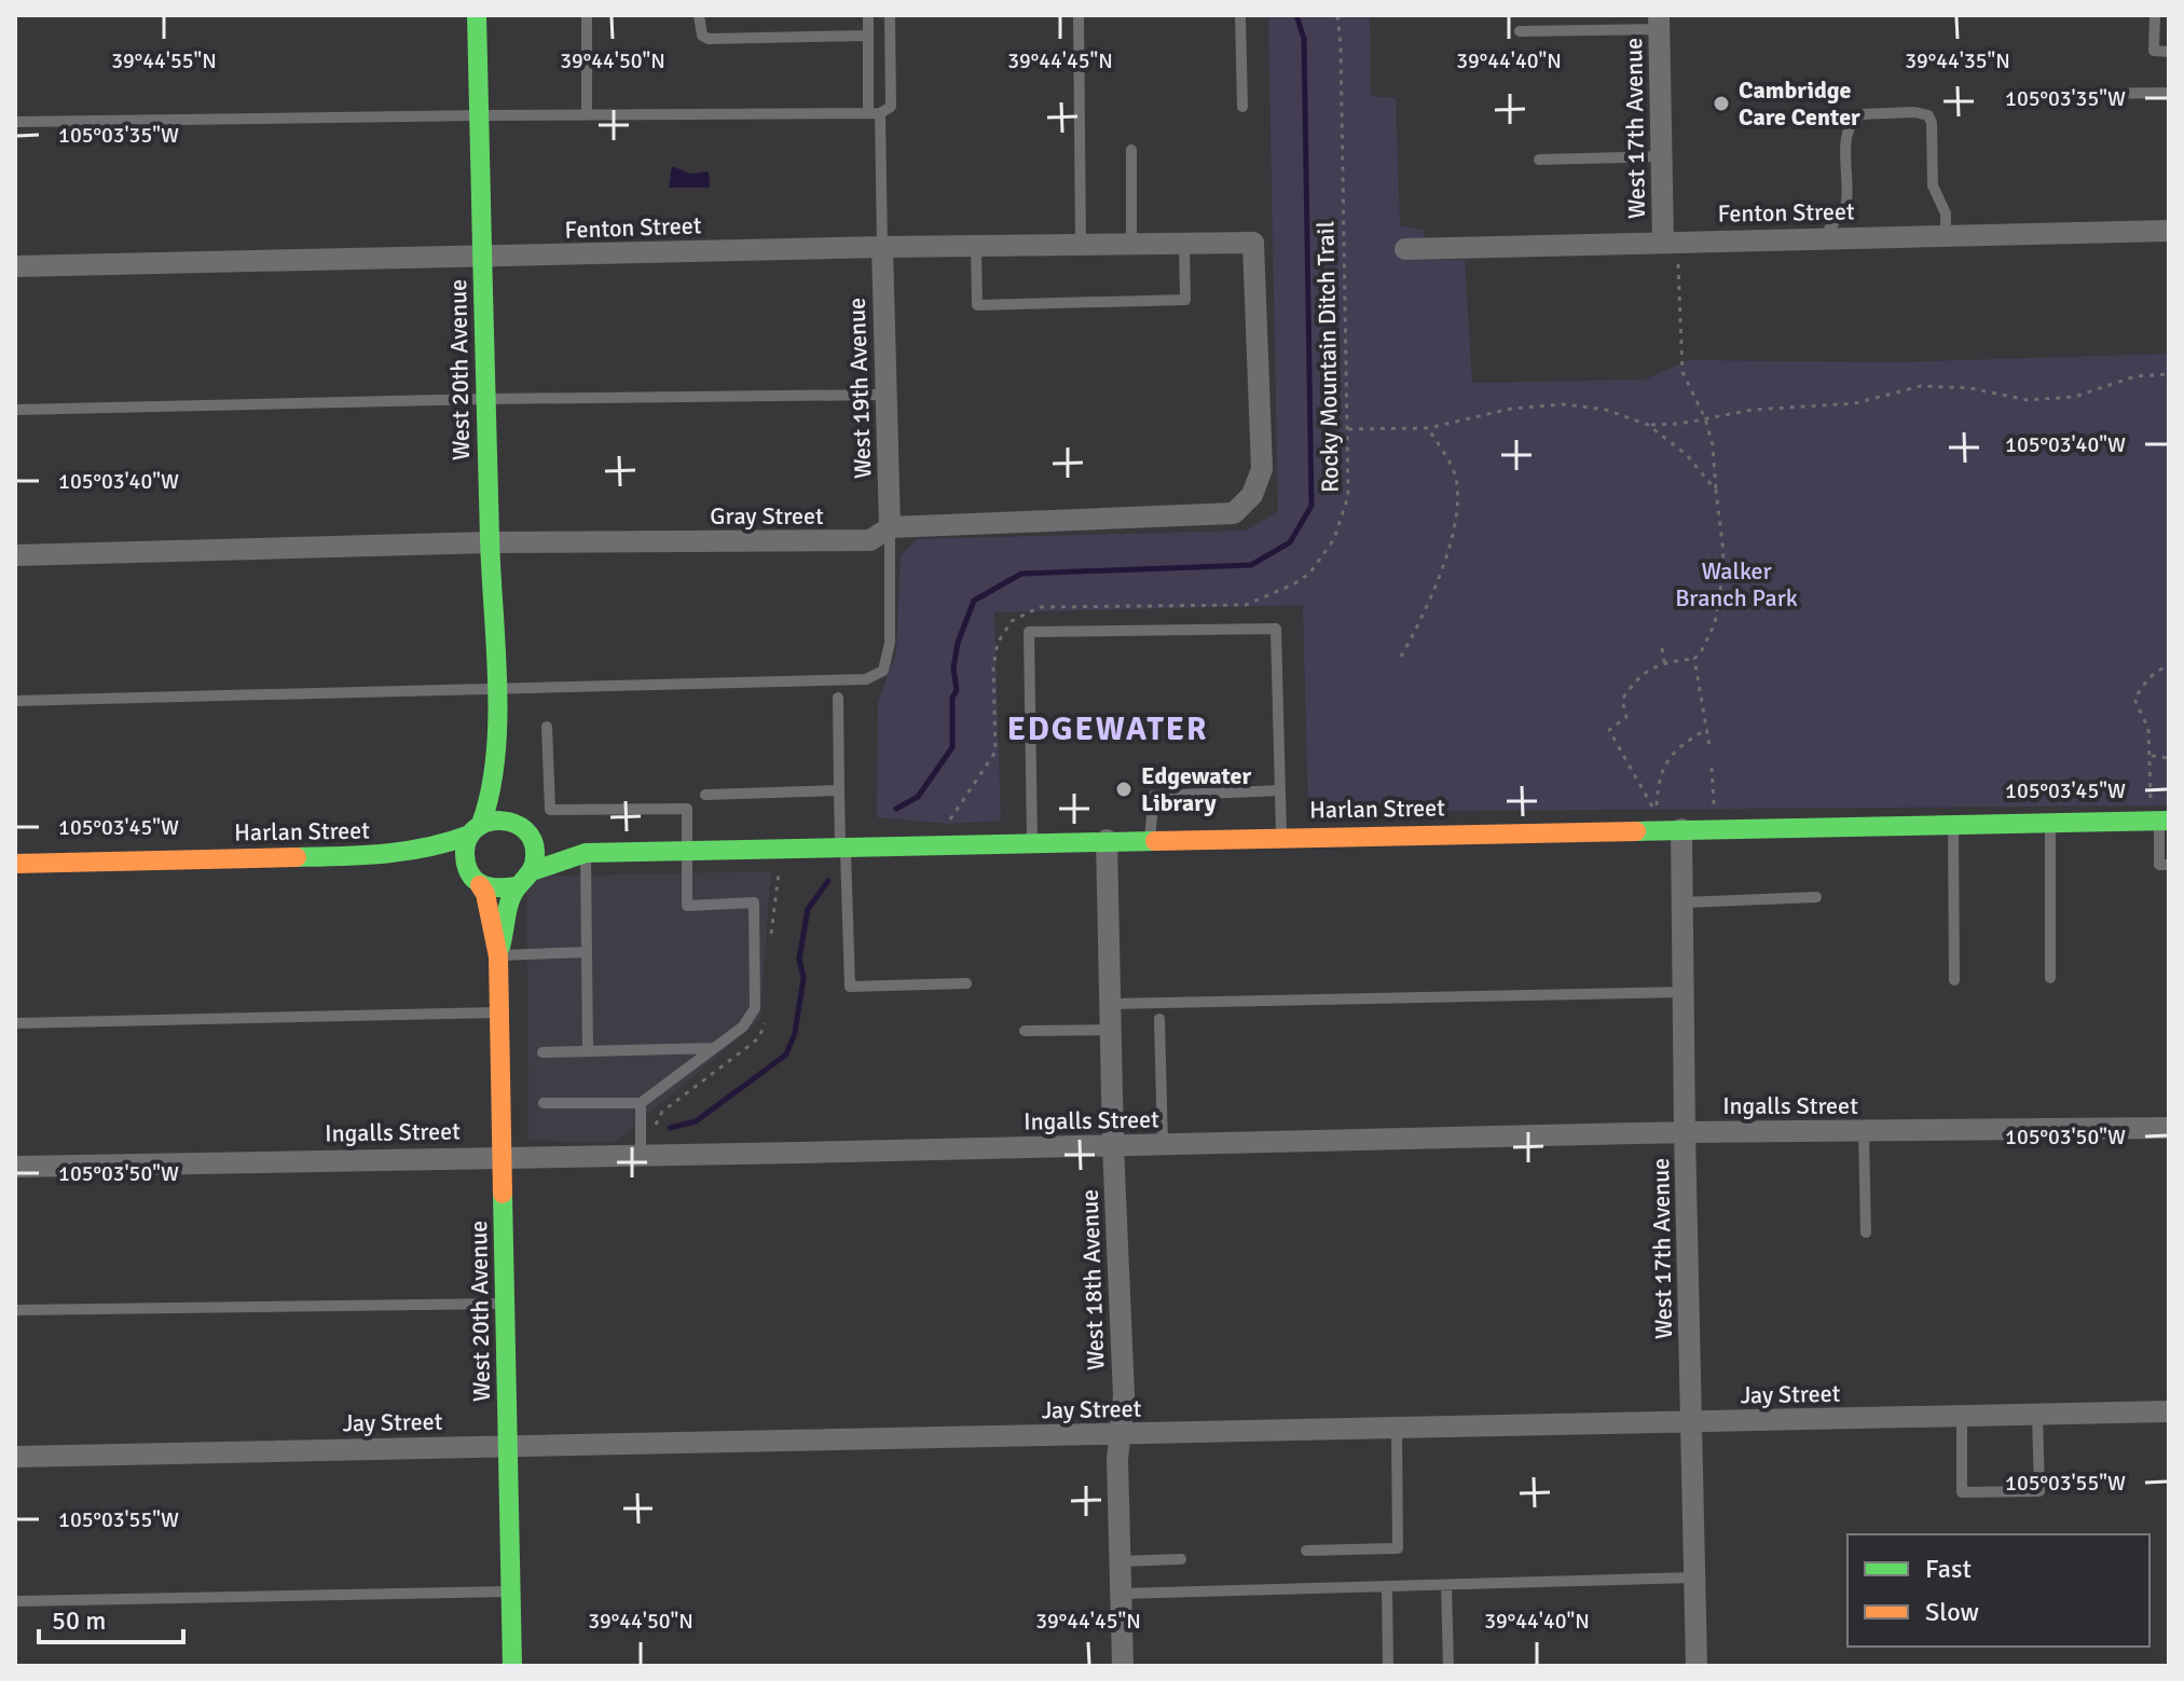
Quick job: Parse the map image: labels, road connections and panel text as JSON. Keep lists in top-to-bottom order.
{
  "streets": {
    "street": [
      "West 17th Avenue",
      "Fenton Street",
      "West 20th Avenue",
      "West 19th Avenue",
      "Gray Street",
      "Harlan Street",
      "Ingalls Street",
      "West 18th Avenue",
      "Jay Street"
    ],
    "path": ["Rocky Mountain Ditch Trail"]
  },
  "crossings": [
    ["West 17th Avenue", "Fenton Street"],
    ["West 17th Avenue", "Harlan Street"],
    ["West 17th Avenue", "Ingalls Street"],
    ["West 17th Avenue", "Jay Street"],
    ["Fenton Street", "West 20th Avenue"],
    ["Fenton Street", "West 19th Avenue"],
    ["Fenton Street", "Gray Street"],
    ["West 20th Avenue", "Gray Street"],
    ["West 20th Avenue", "Harlan Street"],
    ["West 20th Avenue", "Ingalls Street"],
    ["West 20th Avenue", "Jay Street"],
    ["West 19th Avenue", "Gray Street"],
    ["Harlan Street", "West 18th Avenue"],
    ["Ingalls Street", "West 18th Avenue"],
    ["West 18th Avenue", "Jay Street"]
  ],
  "districts": ["EDGEWATER"],
  "parks": ["Walker Branch Park"],
  "places": ["Cambridge Care Center", "Edgewater Library"],
  "legend": ["Fast", "Slow"],
  "scale_bar": "50 m",
  "coordinates": [
    "39°44'55\"N",
    "39°44'50\"N",
    "39°44'45\"N",
    "39°44'40\"N",
    "39°44'35\"N",
    "105°03'35\"W",
    "105°03'40\"W",
    "105°03'45\"W",
    "105°03'50\"W",
    "105°03'55\"W"
  ]
}
